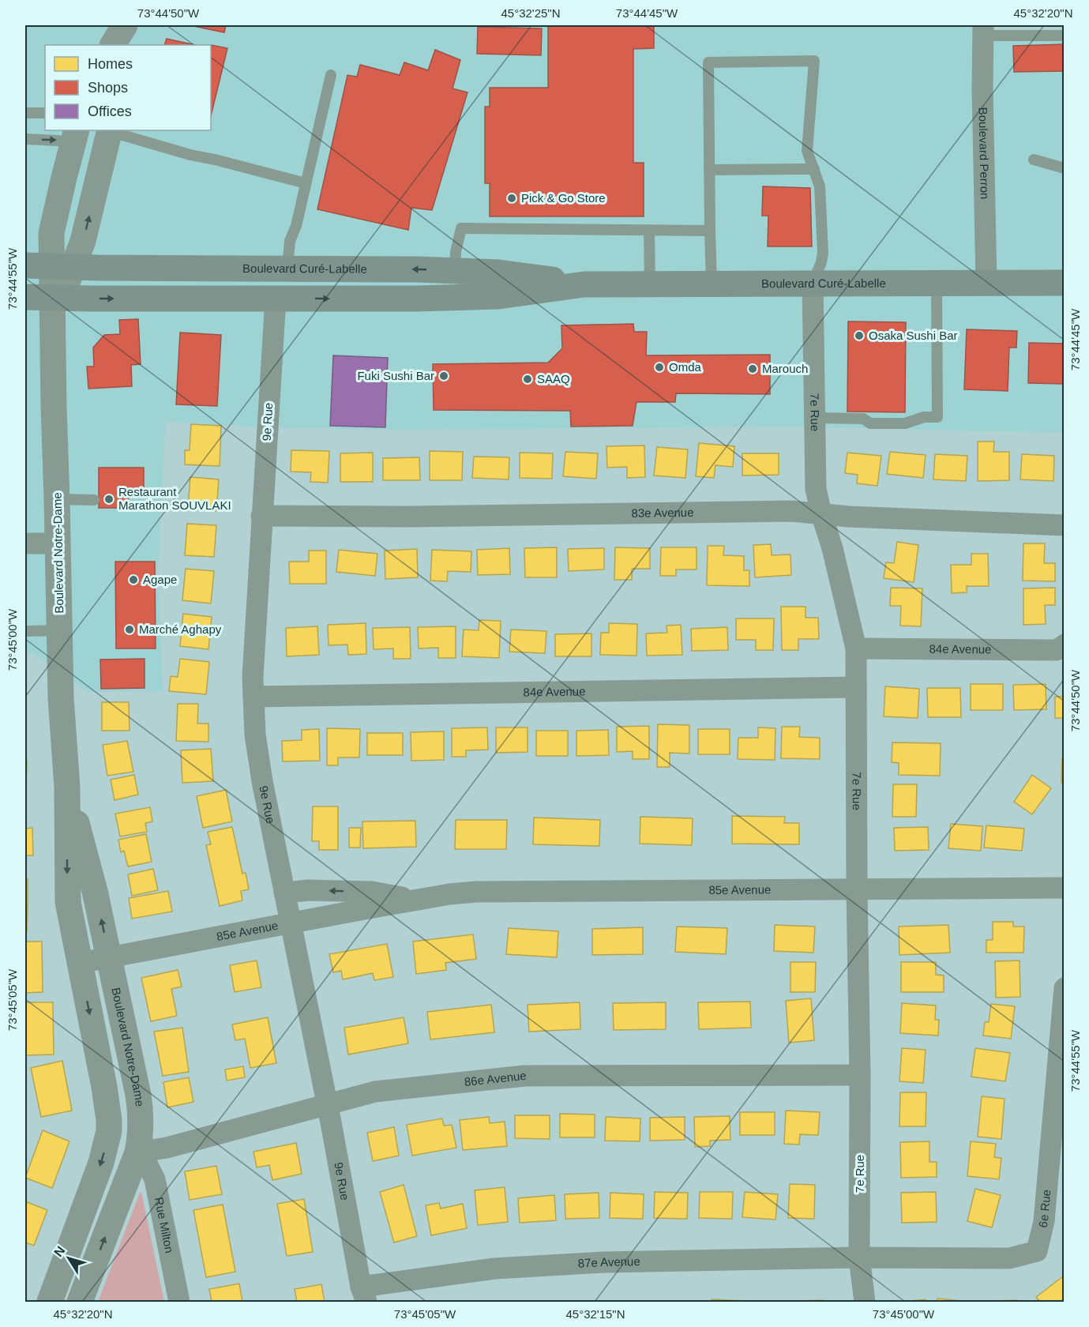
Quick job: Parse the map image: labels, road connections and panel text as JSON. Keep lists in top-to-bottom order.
{
  "streets": {
    "main road": ["Boulevard Curé-Labelle"],
    "street": [
      "Boulevard Perron",
      "7e Rue",
      "9e Rue",
      "83e Avenue",
      "Boulevard Notre-Dame",
      "84e Avenue",
      "85e Avenue",
      "86e Avenue",
      "6e Rue",
      "Rue Milton",
      "87e Avenue"
    ]
  },
  "crossings": [
    ["Boulevard Perron", "Boulevard Curé-Labelle"],
    ["Boulevard Curé-Labelle", "7e Rue"],
    ["Boulevard Curé-Labelle", "9e Rue"],
    ["Boulevard Curé-Labelle", "Boulevard Notre-Dame"],
    ["7e Rue", "83e Avenue"],
    ["7e Rue", "84e Avenue"],
    ["7e Rue", "85e Avenue"],
    ["7e Rue", "86e Avenue"],
    ["7e Rue", "6e Rue"],
    ["7e Rue", "87e Avenue"],
    ["9e Rue", "83e Avenue"],
    ["9e Rue", "84e Avenue"],
    ["9e Rue", "85e Avenue"],
    ["9e Rue", "86e Avenue"],
    ["9e Rue", "87e Avenue"],
    ["Boulevard Notre-Dame", "85e Avenue"],
    ["Boulevard Notre-Dame", "86e Avenue"],
    ["Boulevard Notre-Dame", "Rue Milton"],
    ["86e Avenue", "Rue Milton"],
    ["6e Rue", "87e Avenue"]
  ],
  "places": [
    "Pick & Go Store",
    "Osaka Sushi Bar",
    "Omda",
    "Marouch",
    "Fuki Sushi Bar",
    "SAAQ",
    "Restaurant Marathon SOUVLAKI",
    "Agape",
    "Marché Aghapy"
  ],
  "legend": ["Homes", "Shops", "Offices"],
  "north": "top left",
  "coordinates": [
    "73°44'50\"W",
    "45°32'25\"N",
    "73°44'45\"W",
    "45°32'20\"N",
    "73°44'55\"W",
    "73°45'00\"W",
    "73°45'05\"W",
    "45°32'15\"N"
  ]
}
